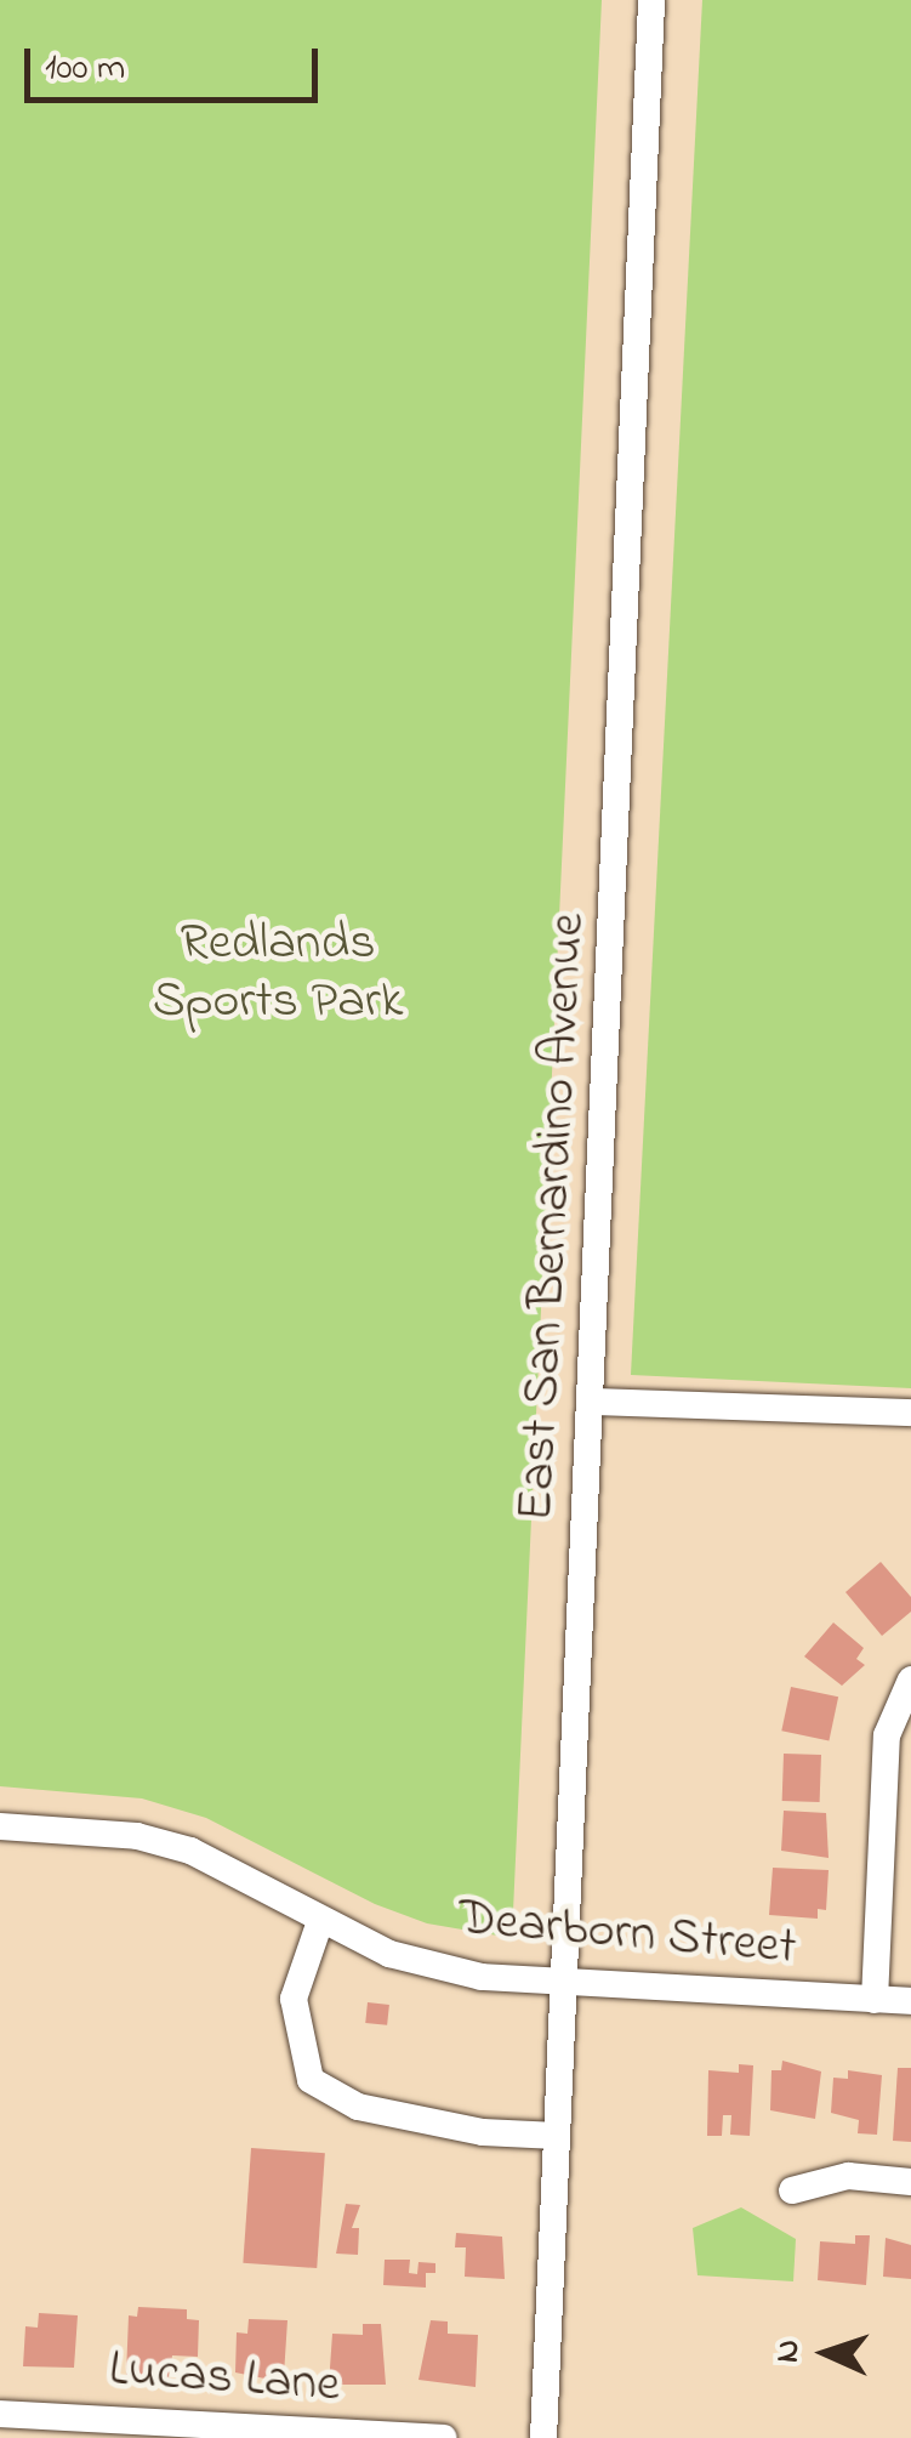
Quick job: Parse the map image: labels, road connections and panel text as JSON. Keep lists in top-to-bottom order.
{
  "streets": {
    "street": ["East San Bernardino Avenue", "Dearborn Street", "Lucas Lane"]
  },
  "crossings": [
    ["East San Bernardino Avenue", "Dearborn Street"]
  ],
  "parks": ["Redlands Sports Park"],
  "scale_bar": "100 m",
  "north": "left"
}
